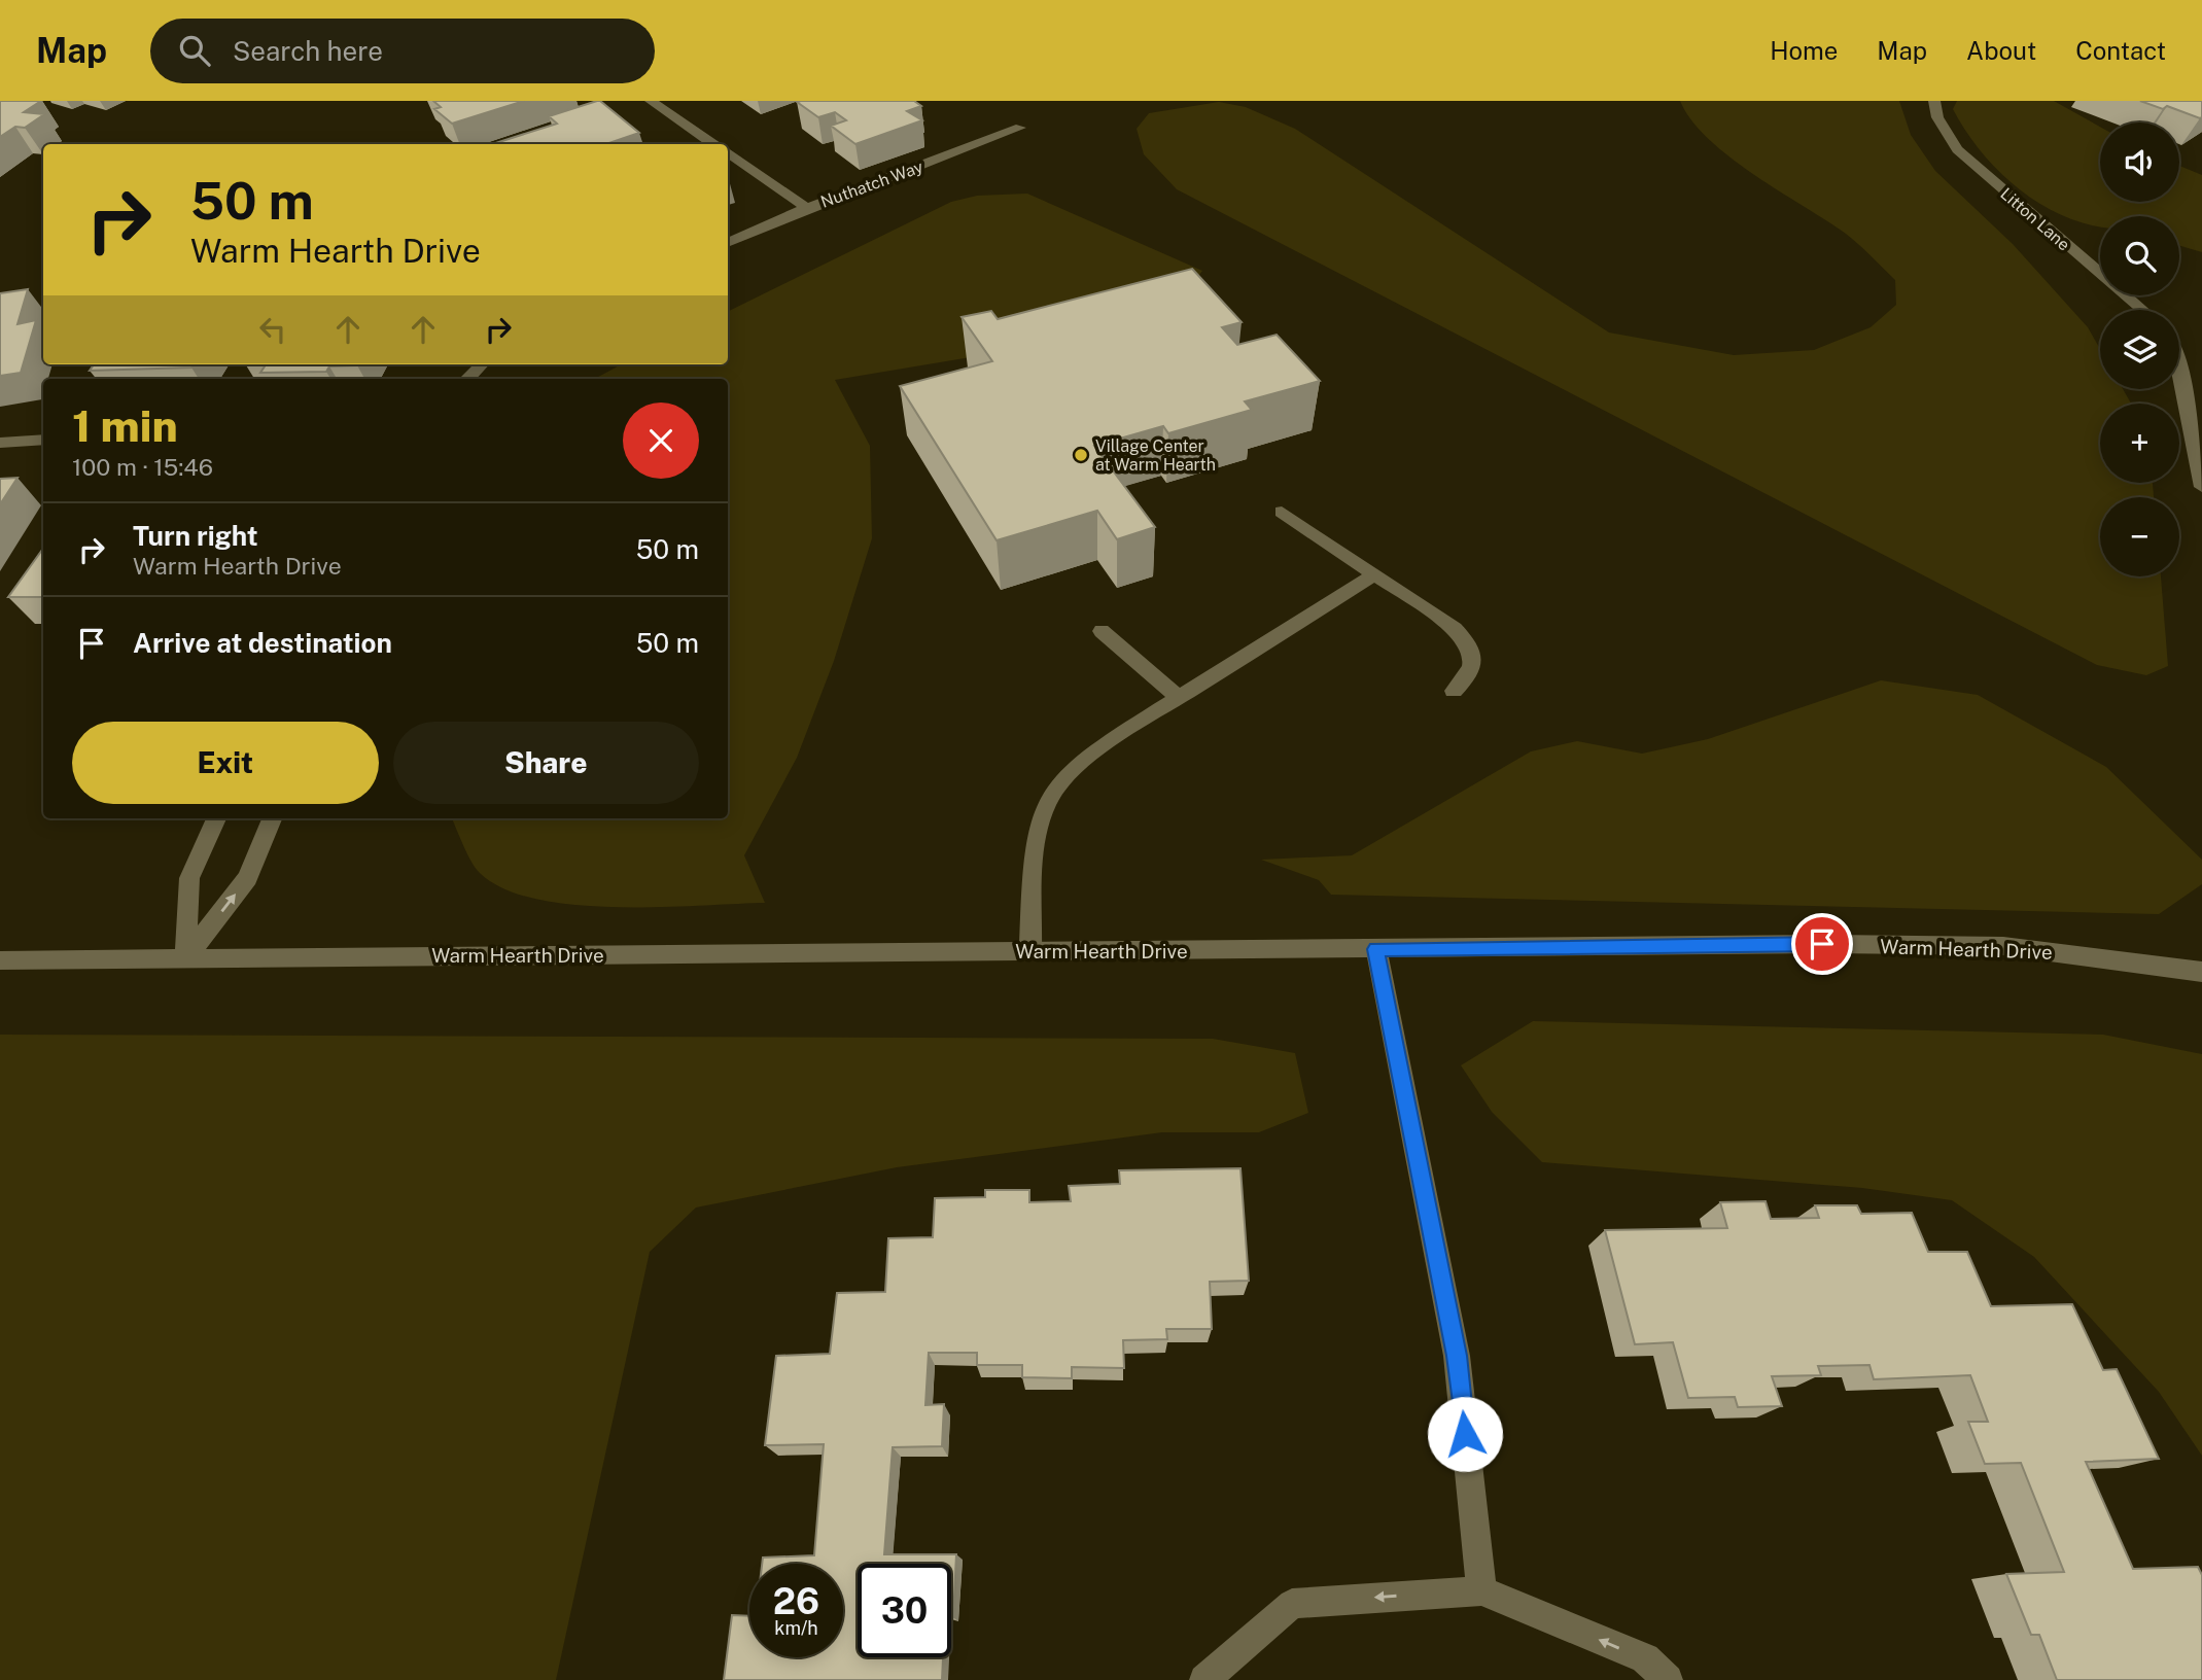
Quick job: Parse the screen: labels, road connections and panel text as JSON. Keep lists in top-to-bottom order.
{
  "streets": {
    "street": ["Nuthatch Way", "Litton Lane", "Warm Hearth Drive"]
  },
  "places": ["Village Center at Warm Hearth"],
  "page": {
    "header": "Map",
    "search": "Search here",
    "nav": [
      "Home",
      "Map",
      "About",
      "Contact"
    ],
    "map_buttons": ["+", "−"],
    "turn": ["50 m", "Warm Hearth Drive"],
    "heading": ["1 min", "100 m · 15:46"],
    "list": [
      {
        "name": "Turn right",
        "note": "Warm Hearth Drive",
        "value": "50 m"
      },
      {
        "name": "Arrive at destination",
        "value": "50 m"
      }
    ],
    "buttons": ["Exit", "Share"],
    "speed": "26 km/h",
    "limit": "30"
  }
}
